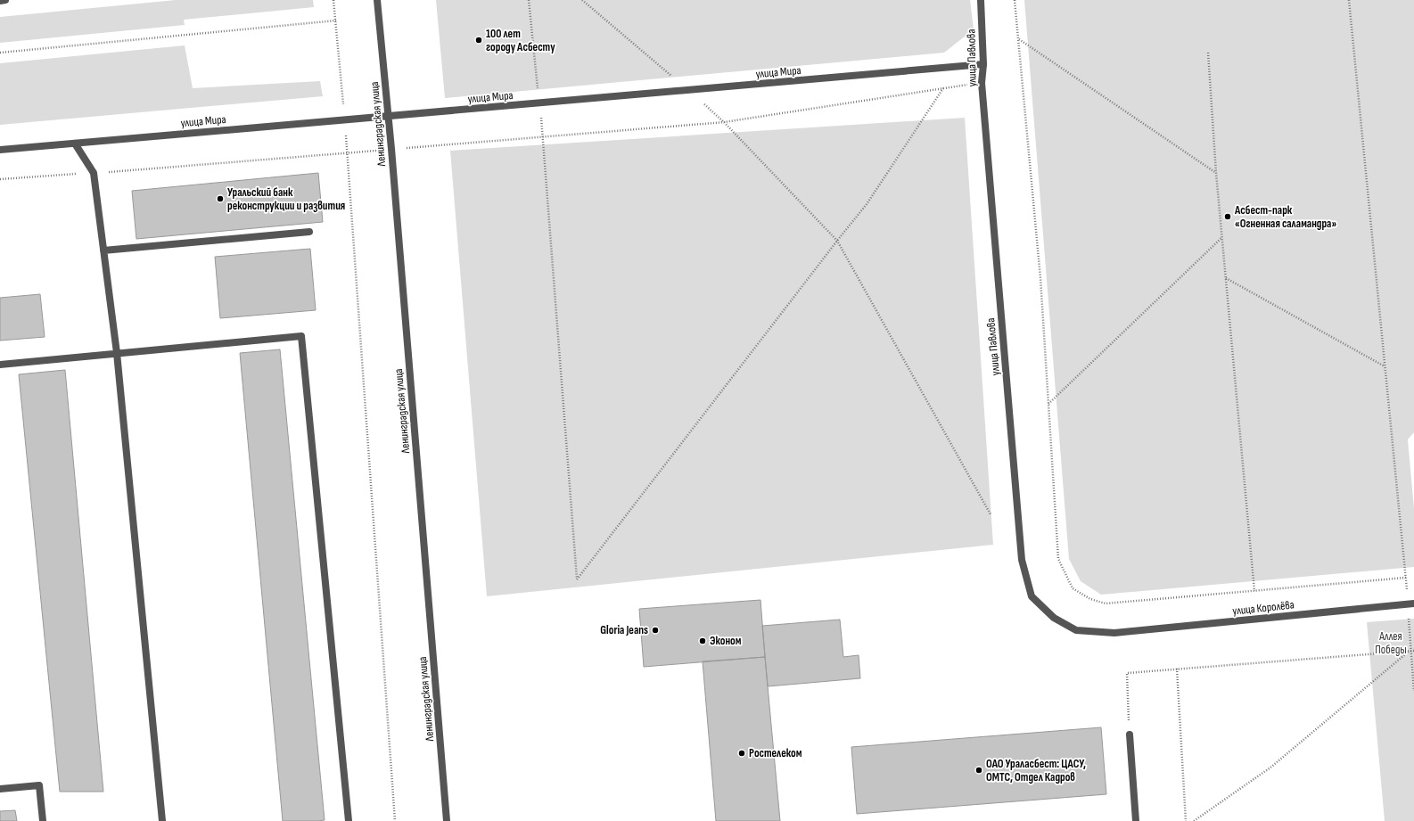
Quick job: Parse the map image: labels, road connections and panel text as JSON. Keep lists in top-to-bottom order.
{
  "streets": {
    "street": [
      "улица Павлова",
      "улица Мира",
      "Ленинградская улица",
      "улица Королёва"
    ]
  },
  "crossings": [
    ["улица Павлова", "улица Мира"],
    ["улица Павлова", "улица Королёва"],
    ["улица Мира", "Ленинградская улица"]
  ],
  "parks": ["Аллея Победы"],
  "places": [
    "100 лет городу Асбесту",
    "Уральский банк реконструкции и развития",
    "Асбест-парк «Огненная саламандра»",
    "Gloria Jeans",
    "Эконом",
    "Ростелеком",
    "ОАО Ураласбест: ЦАСУ, ОМТС, Отдел Кадров"
  ]
}
